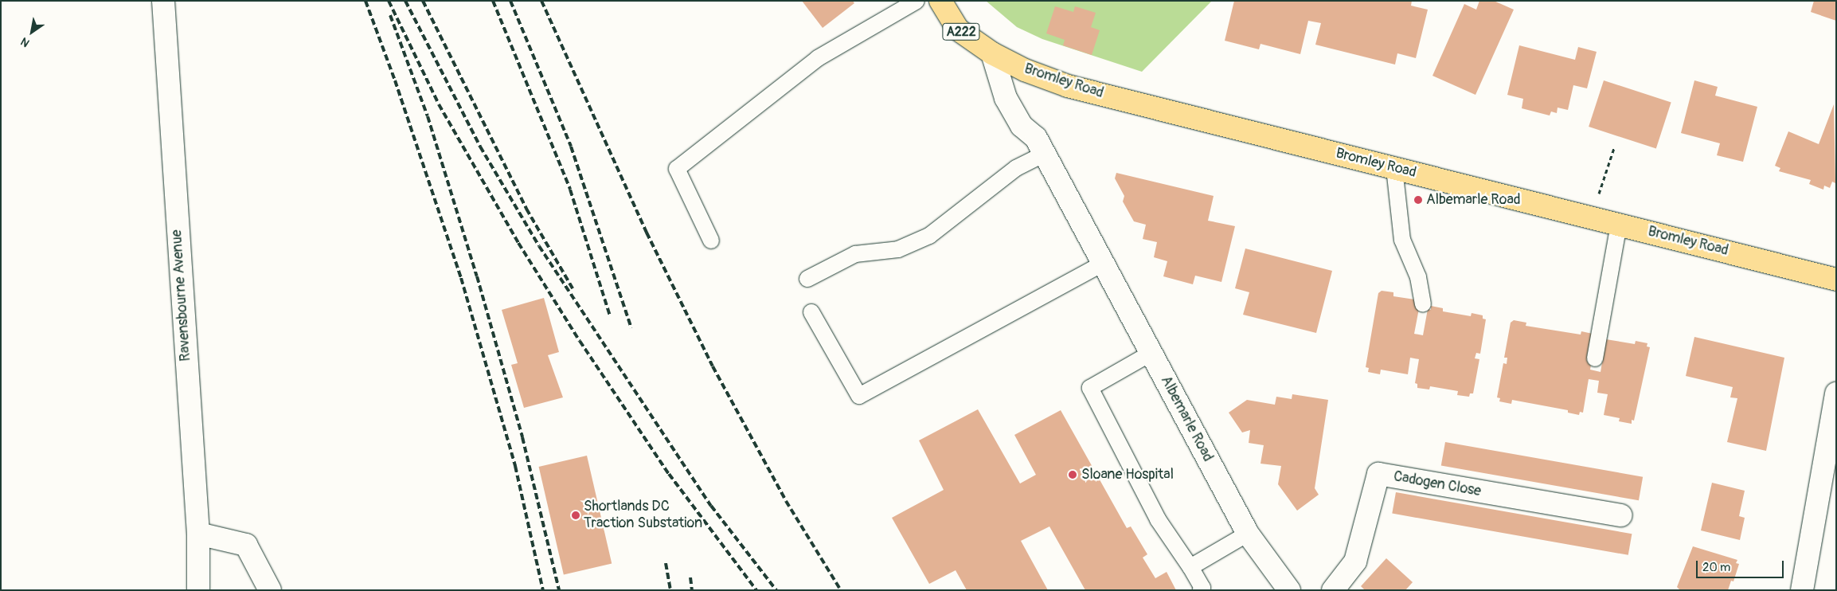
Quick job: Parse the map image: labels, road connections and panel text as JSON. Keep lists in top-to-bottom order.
{
  "streets": {
    "main road": ["A222", "Bromley Road"],
    "street": ["Ravensbourne Avenue", "Albemarle Road", "Cadogen Close"]
  },
  "crossings": [
    ["Bromley Road", "Albemarle Road"]
  ],
  "places": ["Albemarle Road", "Sloane Hospital", "Shortlands DC Traction Substation"],
  "scale_bar": "20 m",
  "north": "bottom left"
}
